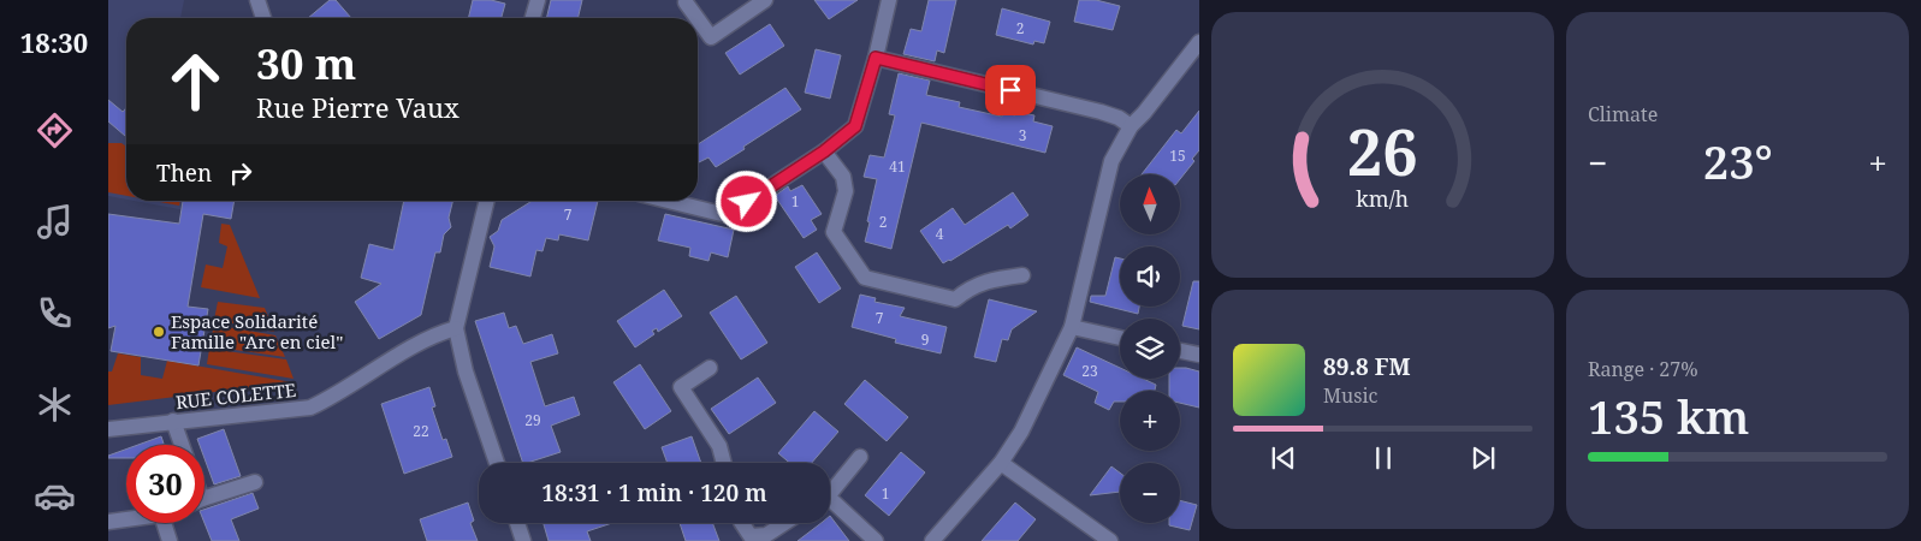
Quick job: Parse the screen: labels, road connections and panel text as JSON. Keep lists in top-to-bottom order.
{
  "streets": {
    "street": ["RUE COLETTE"]
  },
  "places": ["Espace Solidarité Famille \"Arc en ciel\""],
  "house_numbers": [
    "2",
    "3",
    "15",
    "41",
    "1",
    "7",
    "2",
    "4",
    "7",
    "9",
    "23",
    "29",
    "22",
    "1"
  ],
  "north": "top",
  "page": {
    "tabs": "18:30",
    "tile": [
      "Climate",
      ["Range · 27%", "135 km"]
    ],
    "turn": ["30 m", "Rue Pierre Vaux"],
    "heat": ["−", "23°", "+"],
    "then": "Then",
    "map_buttons": ["+", "−"],
    "song": ["89.8 FM", "Music"],
    "limit": "30",
    "trip": "18:31 · 1 min · 120 m",
    "gauge": ["26", "km/h"]
  }
}
